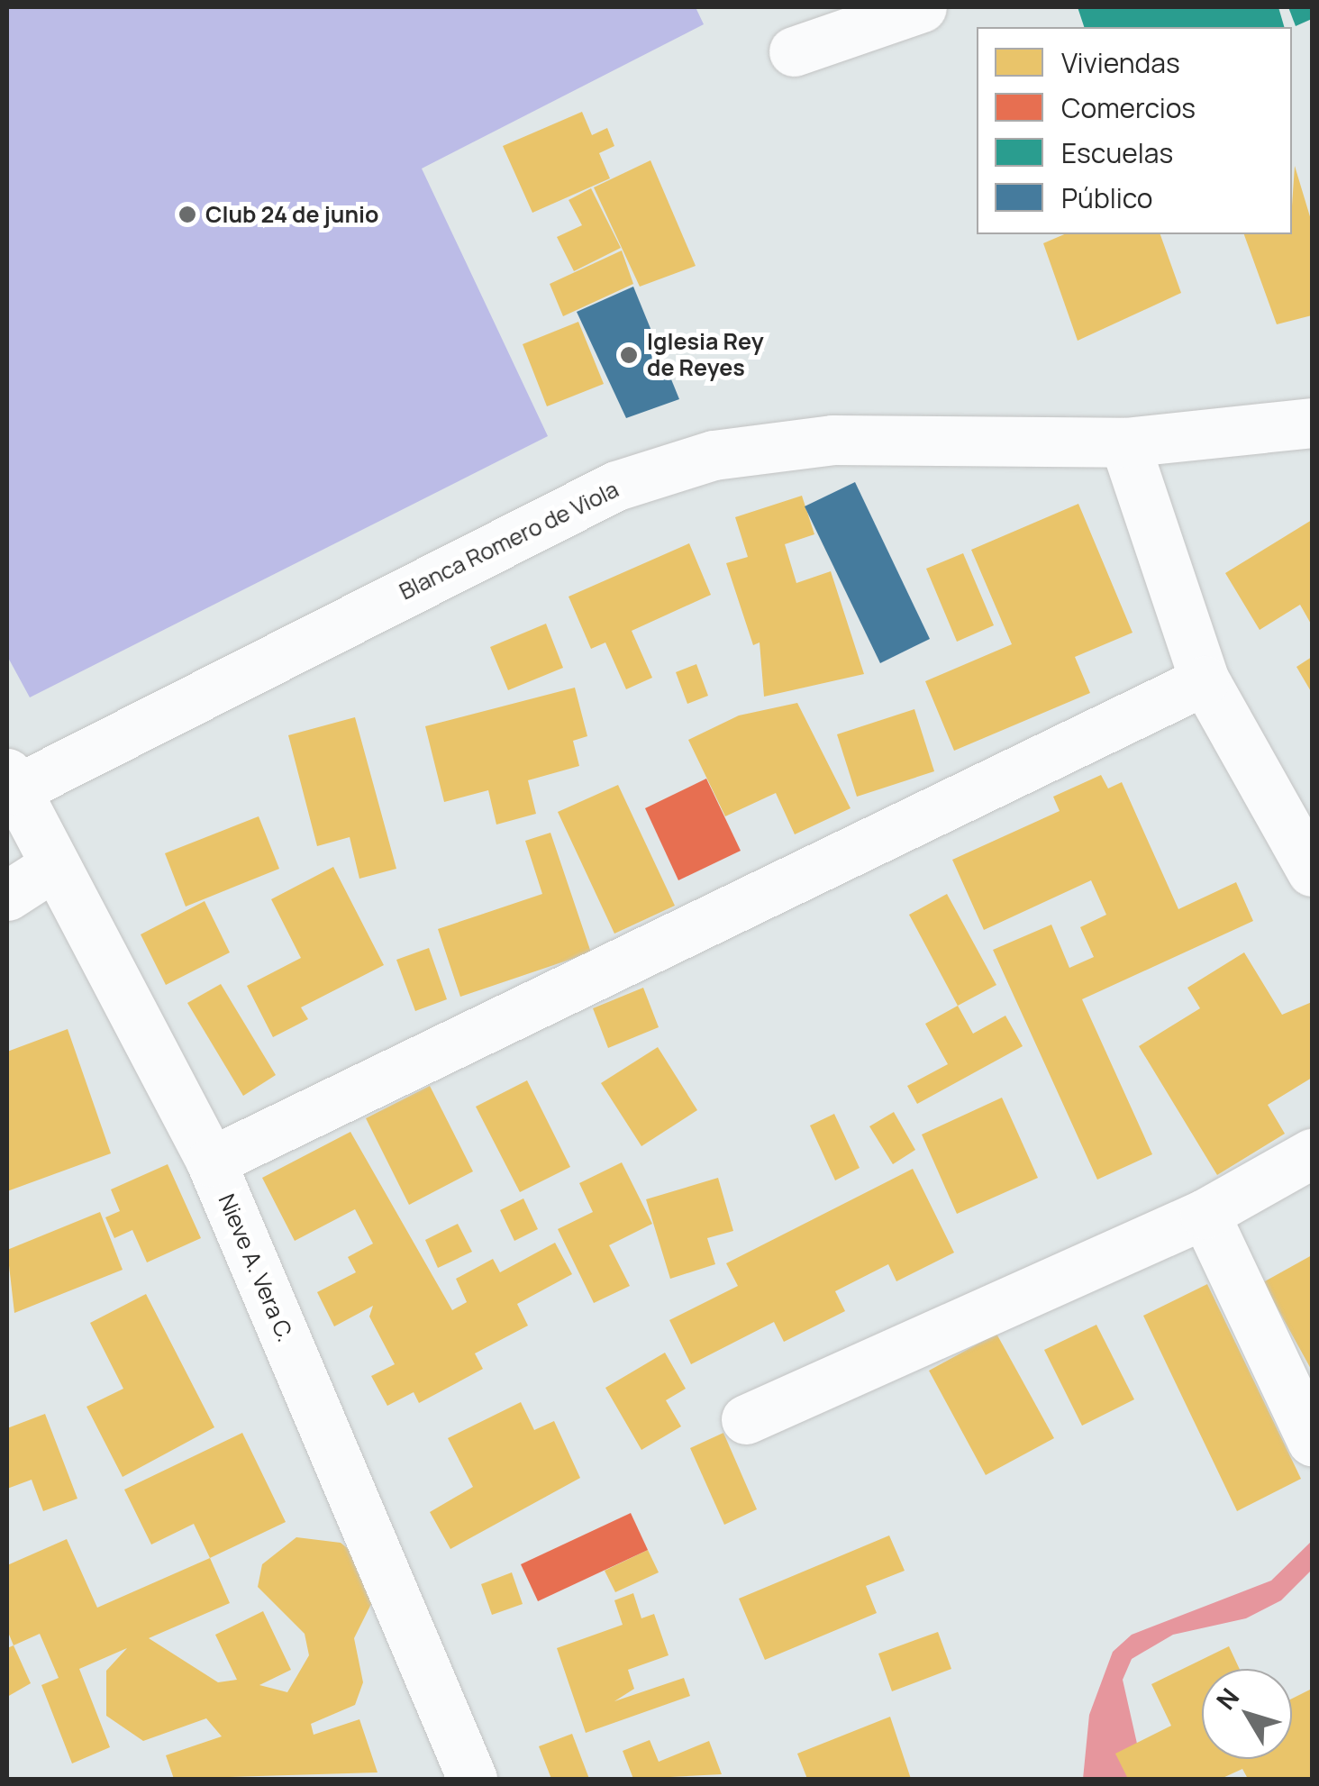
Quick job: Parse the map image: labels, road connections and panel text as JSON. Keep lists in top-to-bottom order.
{
  "streets": {
    "street": ["Blanca Romero de Viola", "Nieve A. Vera C."]
  },
  "crossings": [
    ["Blanca Romero de Viola", "Nieve A. Vera C."]
  ],
  "places": ["Club 24 de junio", "Iglesia Rey de Reyes"],
  "legend": [
    "Viviendas",
    "Comercios",
    "Escuelas",
    "Público"
  ],
  "north": "top left"
}
